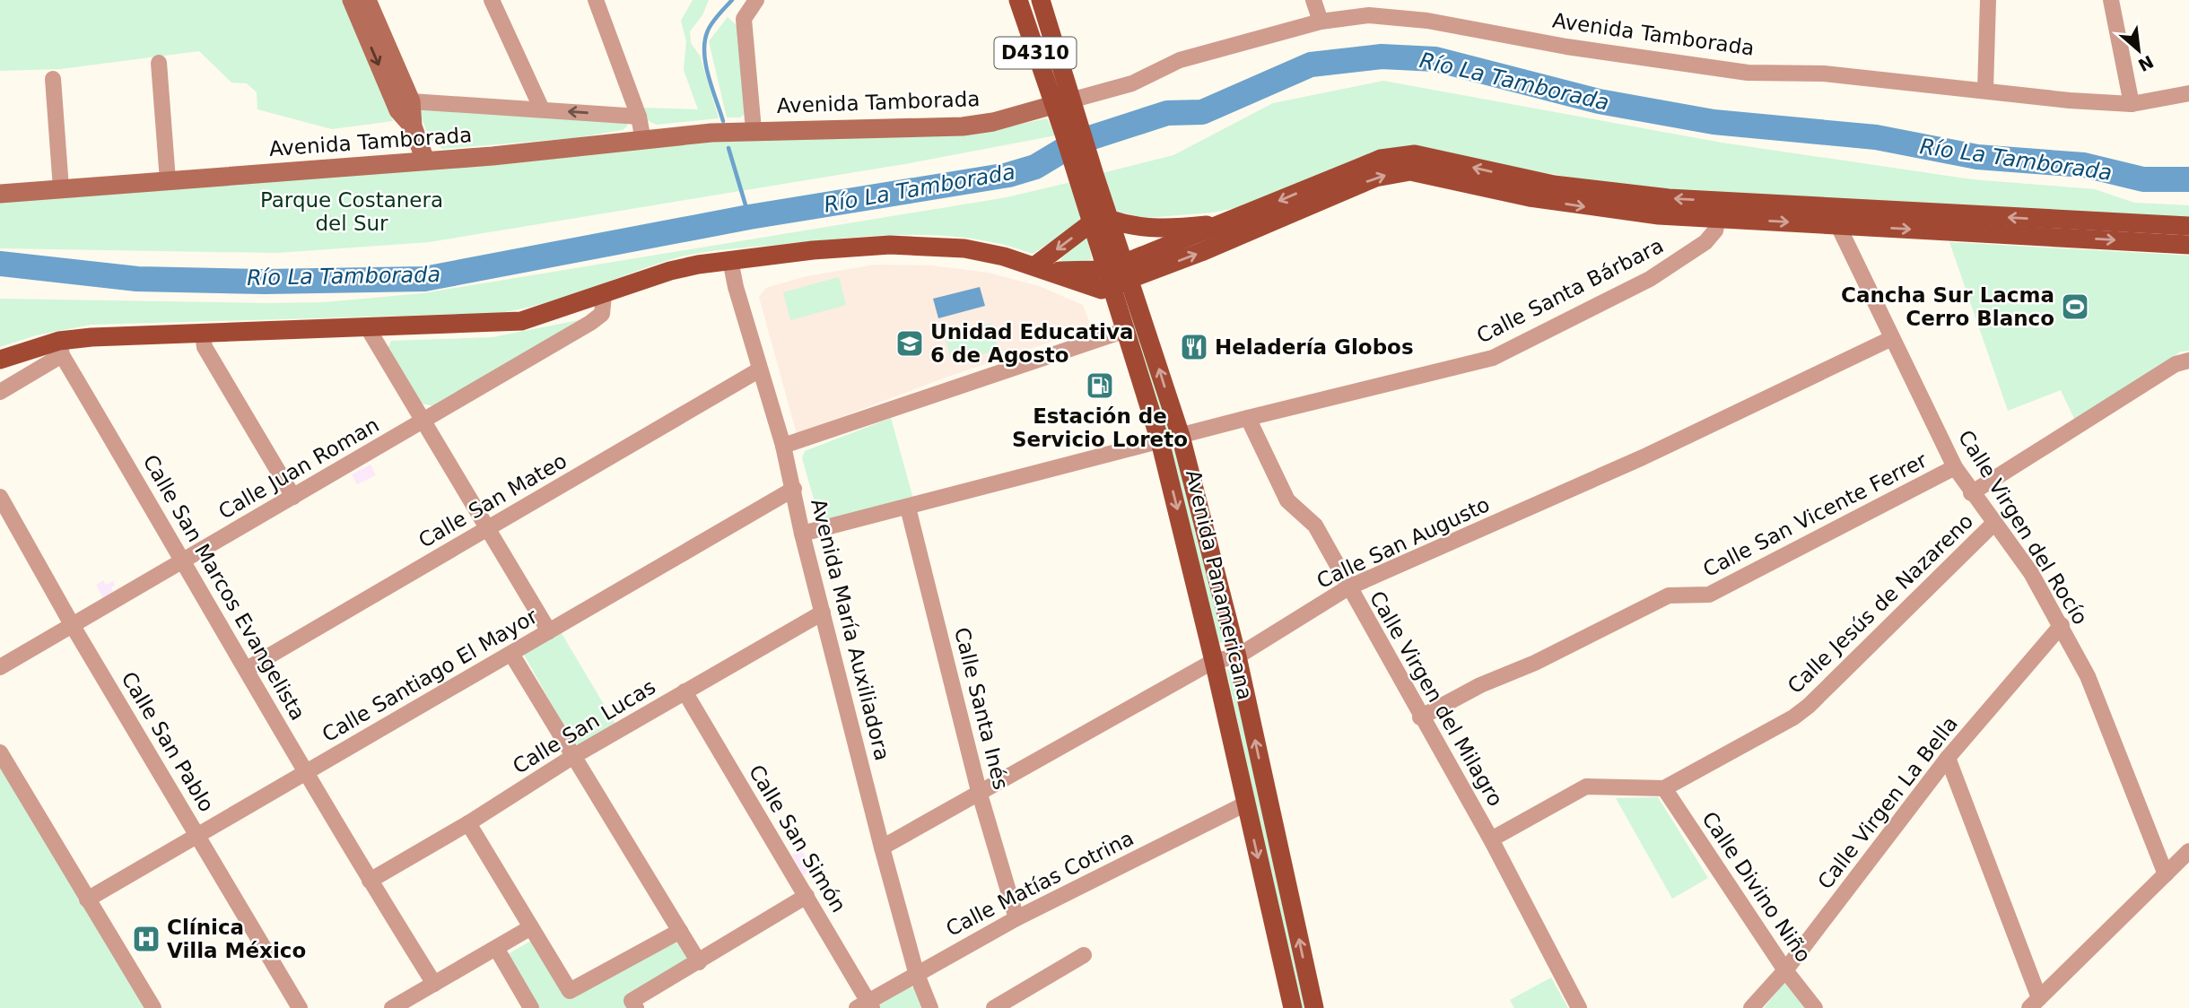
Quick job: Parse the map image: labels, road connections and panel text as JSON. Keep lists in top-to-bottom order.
{
  "streets": {
    "main road": ["Avenida Tamborada", "D4310", "Avenida Panamericana"],
    "street": [
      "Calle Santa Bárbara",
      "Calle Juan Roman",
      "Calle San Mateo",
      "Calle San Vicente Ferrer",
      "Calle Virgen del Rocío",
      "Calle San Augusto",
      "Calle San Marcos Evangelista",
      "Calle Jesús de Nazareno",
      "Avenida María Auxiliadora",
      "Calle Santiago El Mayor",
      "Calle Virgen del Milagro",
      "Calle Santa Inés",
      "Calle San Lucas",
      "Calle San Pablo",
      "Calle Virgen La Bella",
      "Calle San Simón",
      "Calle Matías Cotrina",
      "Calle Divino Niño"
    ]
  },
  "crossings": [
    ["Avenida Tamborada", "Avenida Panamericana"],
    ["Calle Santa Bárbara", "Avenida Panamericana"],
    ["Calle Santa Bárbara", "Avenida María Auxiliadora"],
    ["Calle Santa Bárbara", "Calle Virgen del Milagro"],
    ["Calle Santa Bárbara", "Calle Santa Inés"],
    ["Calle Juan Roman", "Calle San Marcos Evangelista"],
    ["Calle Juan Roman", "Calle San Pablo"],
    ["Calle San Mateo", "Calle San Marcos Evangelista"],
    ["Calle San Mateo", "Avenida María Auxiliadora"],
    ["Calle San Vicente Ferrer", "Calle Virgen del Rocío"],
    ["Calle San Vicente Ferrer", "Calle Virgen del Milagro"],
    ["Calle Virgen del Rocío", "Calle San Augusto"],
    ["Calle Virgen del Rocío", "Calle Jesús de Nazareno"],
    ["Calle Virgen del Rocío", "Calle Virgen La Bella"],
    ["Calle San Augusto", "Avenida Panamericana"],
    ["Calle San Augusto", "Avenida María Auxiliadora"],
    ["Calle San Augusto", "Calle Virgen del Milagro"],
    ["Calle San Augusto", "Calle Santa Inés"],
    ["Avenida Panamericana", "Calle Matías Cotrina"],
    ["Calle San Marcos Evangelista", "Calle Santiago El Mayor"],
    ["Calle San Marcos Evangelista", "Calle San Lucas"],
    ["Calle Jesús de Nazareno", "Calle Divino Niño"],
    ["Avenida María Auxiliadora", "Calle Santiago El Mayor"],
    ["Avenida María Auxiliadora", "Calle San Lucas"],
    ["Avenida María Auxiliadora", "Calle Matías Cotrina"],
    ["Calle Santiago El Mayor", "Calle San Pablo"],
    ["Calle Santa Inés", "Calle Matías Cotrina"],
    ["Calle San Lucas", "Calle San Simón"],
    ["Calle Virgen La Bella", "Calle Divino Niño"],
    ["Calle San Simón", "Calle Matías Cotrina"]
  ],
  "water": ["Río La Tamborada"],
  "parks": ["Parque Costanera del Sur"],
  "places": {
    "sports": ["Cancha Sur Lacma Cerro Blanco"],
    "school or university": ["Unidad Educativa 6 de Agosto"],
    "restaurant": ["Heladería Globos"],
    "fuel station": ["Estación de Servicio Loreto"],
    "hospital": ["Clínica Villa México"]
  },
  "north": "bottom right"
}
